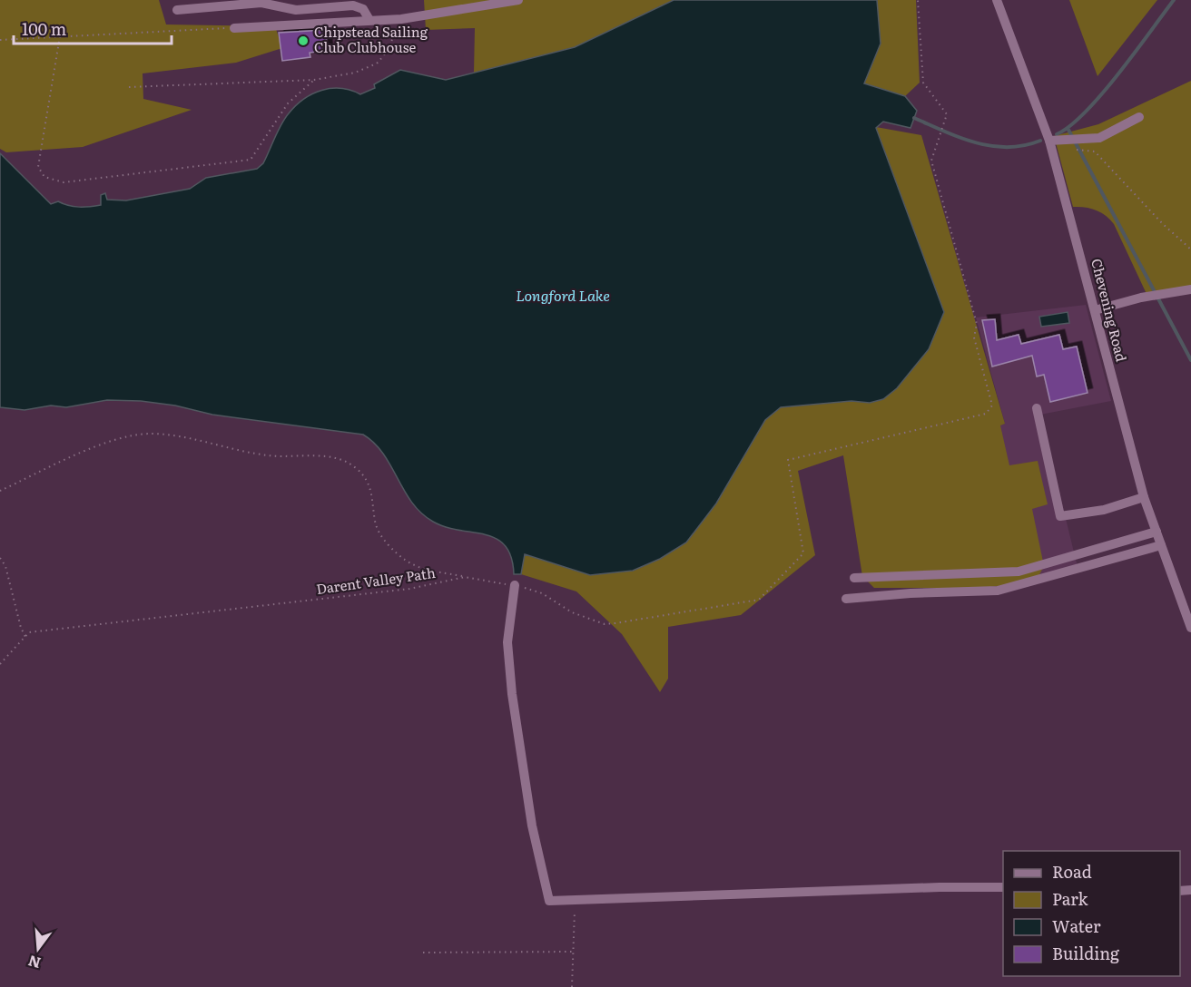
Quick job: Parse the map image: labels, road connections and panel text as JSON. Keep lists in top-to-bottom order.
{
  "streets": {
    "street": ["Chevening Road"],
    "path": ["Darent Valley Path"]
  },
  "water": ["Longford Lake"],
  "places": ["Chipstead Sailing Club Clubhouse"],
  "legend": [
    "Road",
    "Park",
    "Water",
    "Building"
  ],
  "scale_bar": "100 m",
  "north": "bottom"
}
